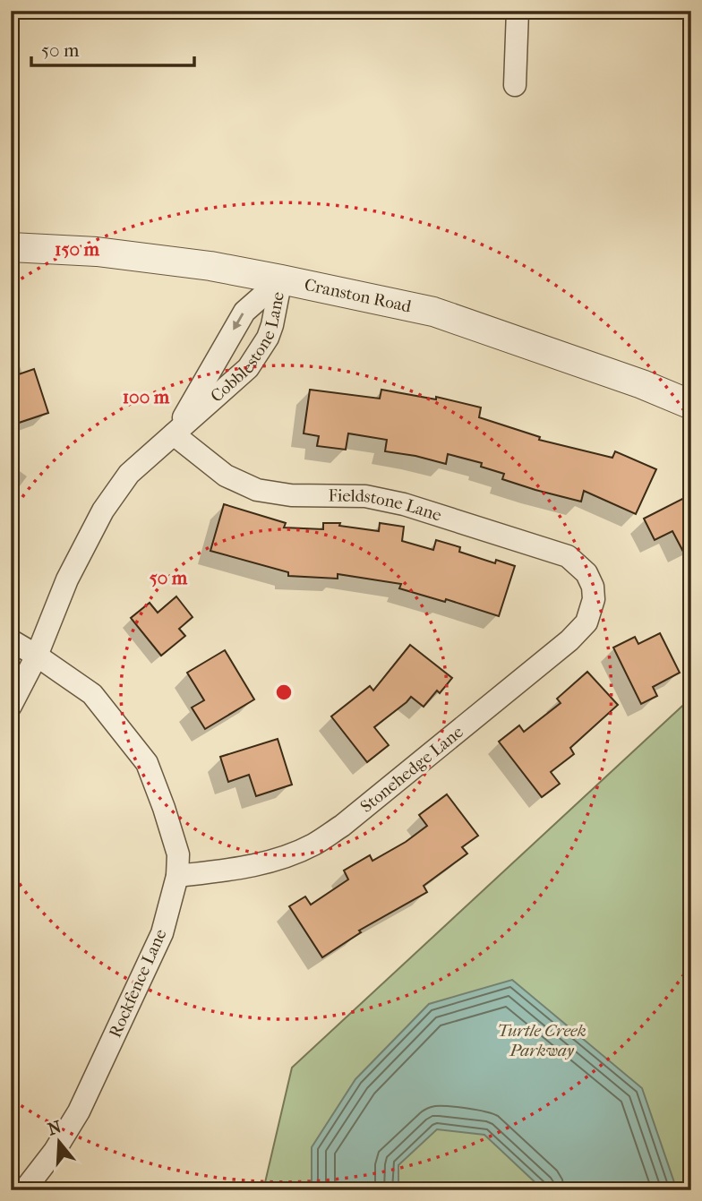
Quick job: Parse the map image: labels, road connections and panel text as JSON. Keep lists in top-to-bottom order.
{
  "streets": {
    "street": [
      "Cranston Road",
      "Cobblestone Lane",
      "Fieldstone Lane",
      "Stonehedge Lane",
      "Rockfence Lane"
    ]
  },
  "crossings": [
    ["Cranston Road", "Cobblestone Lane"],
    ["Cobblestone Lane", "Fieldstone Lane"],
    ["Cobblestone Lane", "Rockfence Lane"],
    ["Fieldstone Lane", "Stonehedge Lane"],
    ["Stonehedge Lane", "Rockfence Lane"]
  ],
  "parks": ["Turtle Creek Parkway"],
  "scale_bar": "50 m",
  "north": "top",
  "rings": ["150 m", "100 m", "50 m"]
}
